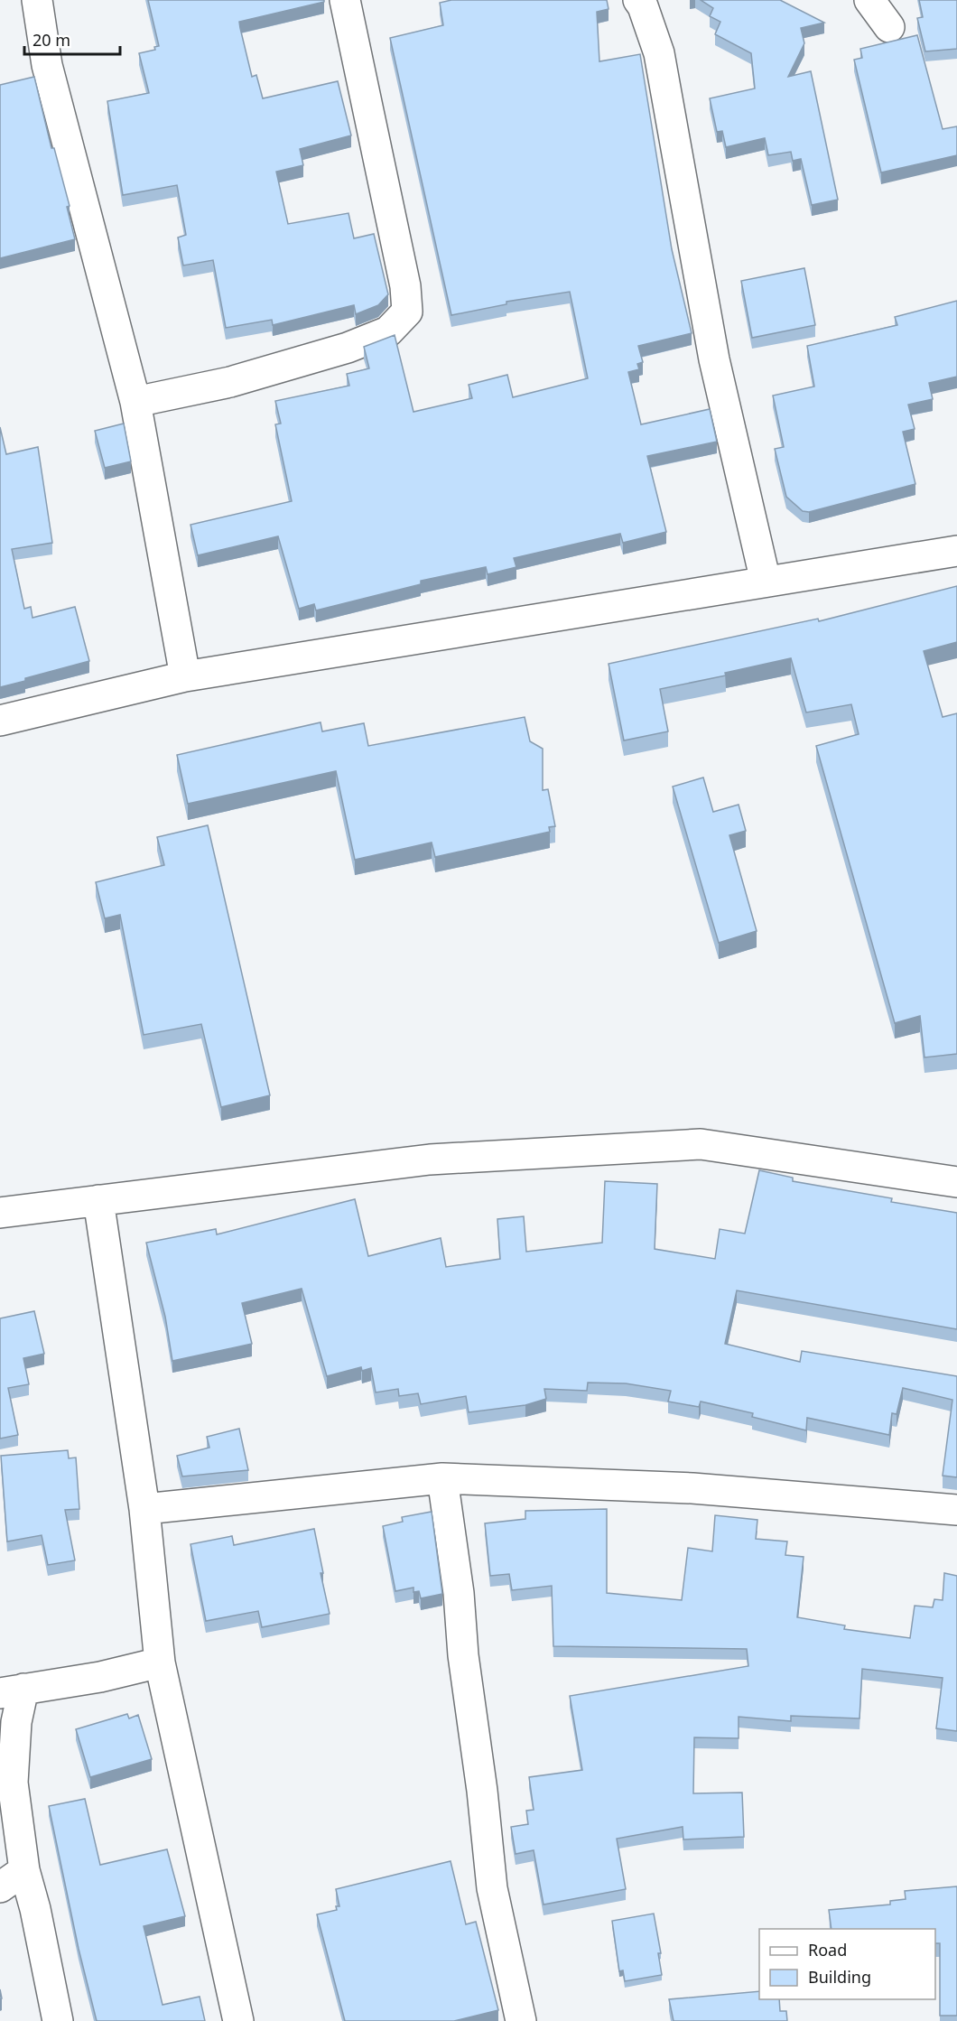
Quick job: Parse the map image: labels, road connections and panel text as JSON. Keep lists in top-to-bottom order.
{
  "legend": ["Road", "Building"],
  "scale_bar": "20 m"
}
